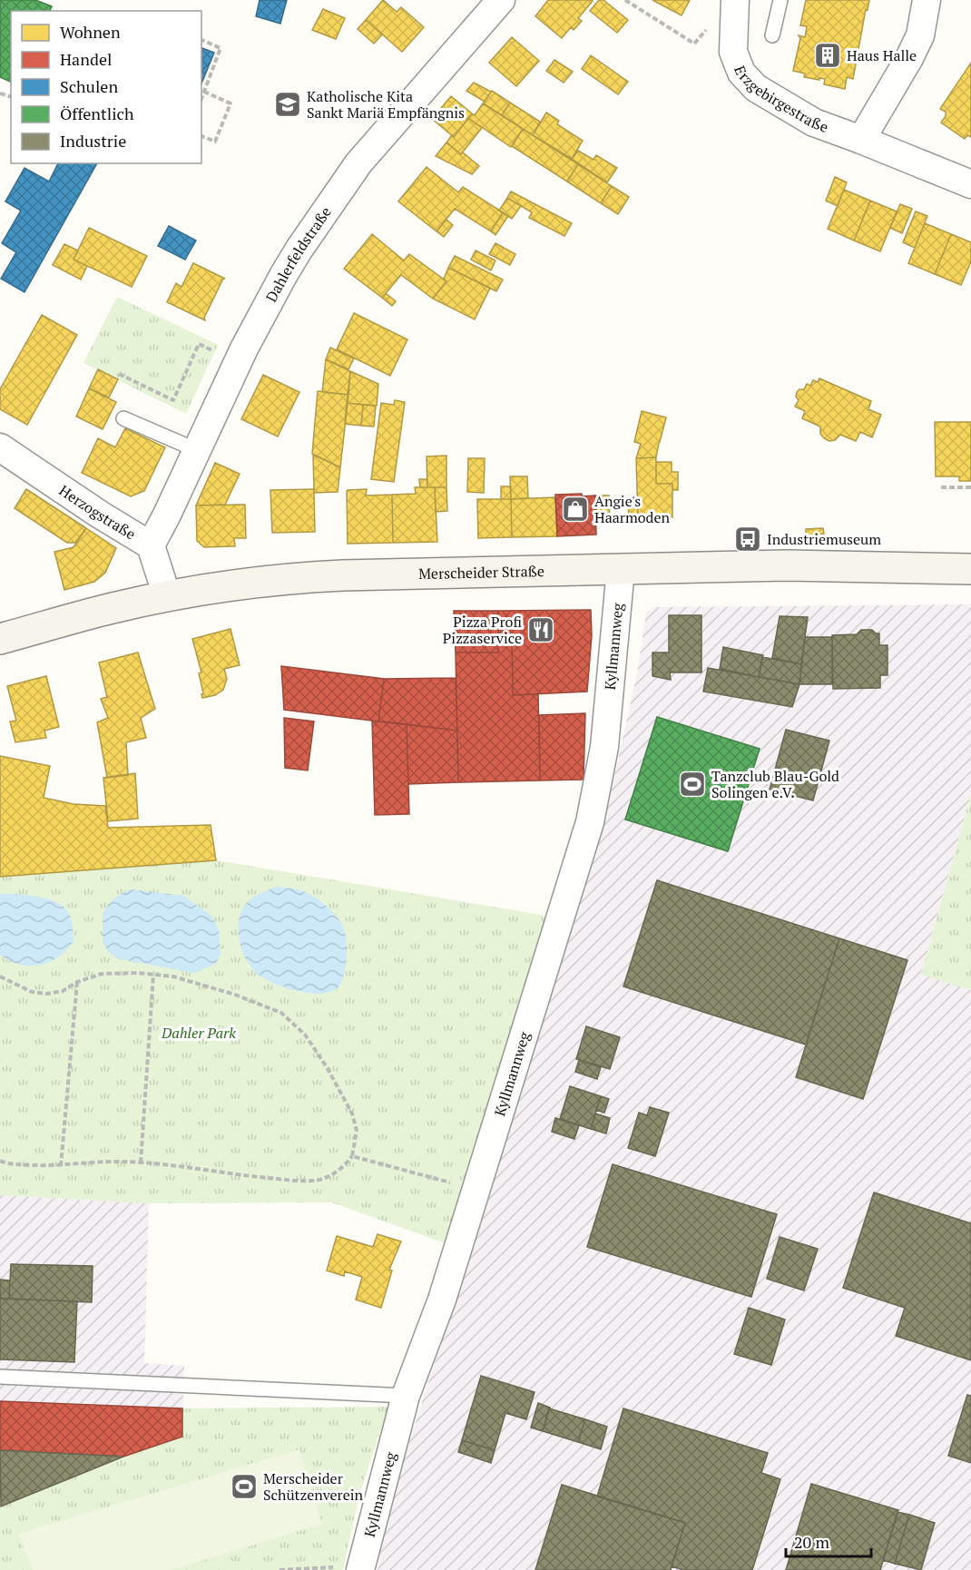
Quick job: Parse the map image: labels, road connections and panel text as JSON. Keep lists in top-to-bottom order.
{
  "streets": {
    "main road": ["Merscheider Straße"],
    "street": [
      "Erzgebirgestraße",
      "Dahlerfeldstraße",
      "Herzogstraße",
      "Kyllmannweg"
    ]
  },
  "crossings": [
    ["Dahlerfeldstraße", "Herzogstraße"],
    ["Herzogstraße", "Merscheider Straße"],
    ["Merscheider Straße", "Kyllmannweg"]
  ],
  "parks": ["Dahler Park"],
  "places": {
    "building": ["Haus Halle"],
    "school or university": ["Katholische Kita Sankt Mariä Empfängnis"],
    "shop": ["Angie's Haarmoden"],
    "bus stop": ["Industriemuseum"],
    "restaurant": ["Pizza Profi Pizzaservice"],
    "sports": ["Tanzclub Blau-Gold Solingen e.V.", "Merscheider Schützenverein"]
  },
  "legend": [
    "Wohnen",
    "Handel",
    "Schulen",
    "Öffentlich",
    "Industrie"
  ],
  "scale_bar": "20 m"
}
